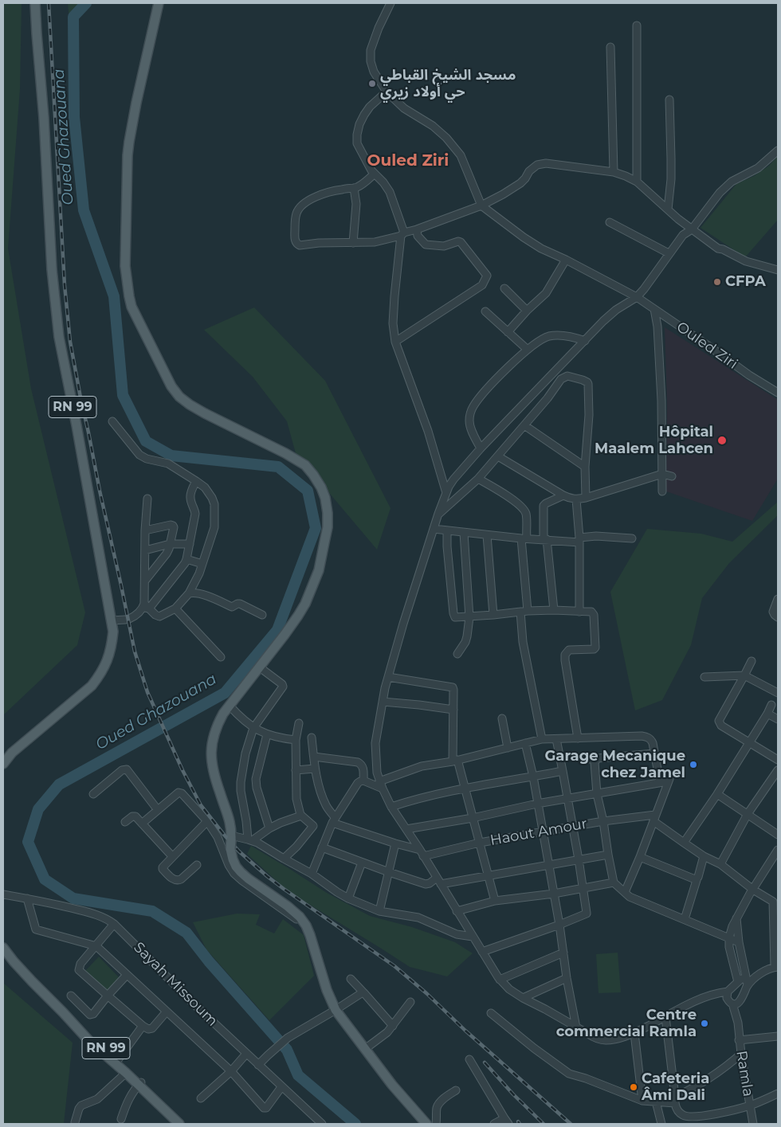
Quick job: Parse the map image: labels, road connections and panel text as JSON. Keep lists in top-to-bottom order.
{
  "streets": {
    "main road": ["RN 99"],
    "street": [
      "Ouled Ziri",
      "Haout Amour",
      "Sayah Missoum",
      "Ramla"
    ]
  },
  "districts": ["Ouled Ziri"],
  "water": ["Oued Ghazouana"],
  "places": [
    "مسجد الشيخ القباطي حي أولاد زيري",
    "CFPA",
    "Hôpital Maalem Lahcen",
    "Garage Mecanique chez Jamel",
    "Centre commercial Ramla",
    "Cafeteria Âmi Dali"
  ]
}
